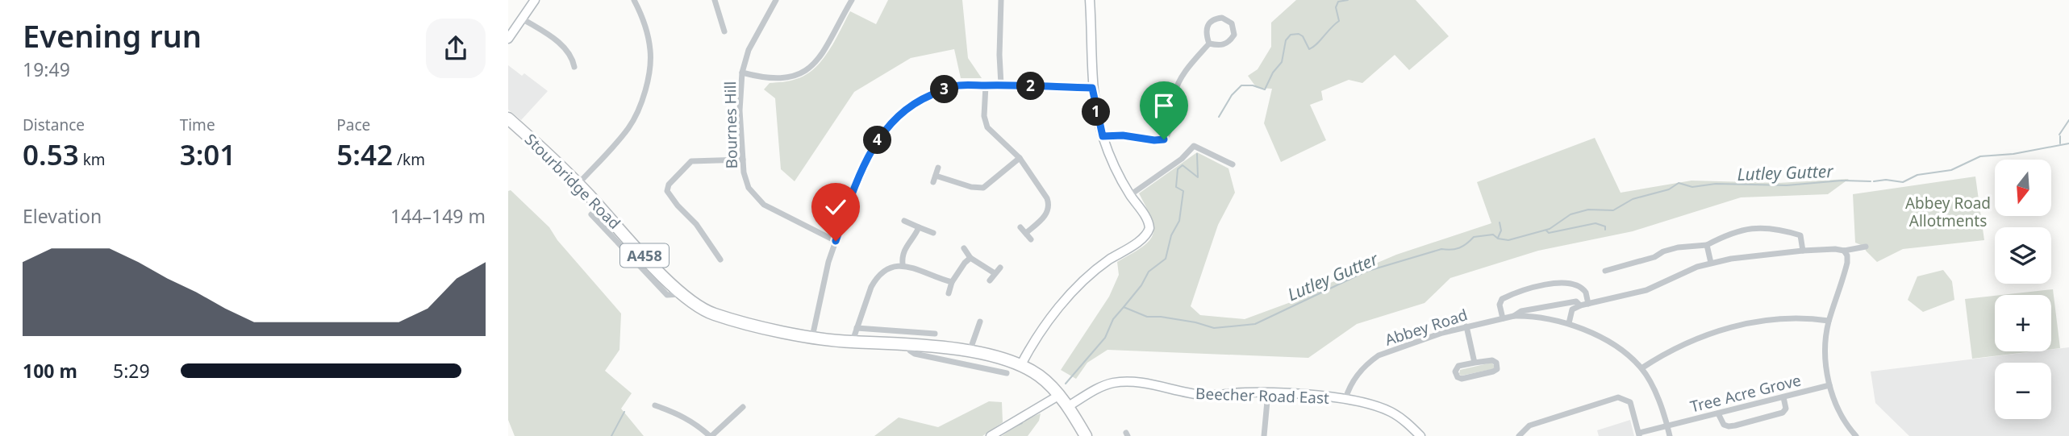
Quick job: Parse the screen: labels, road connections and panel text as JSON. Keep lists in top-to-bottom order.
{
  "streets": {
    "highway": ["Stourbridge Road", "A458"],
    "street": [
      "Bournes Hill",
      "Abbey Road",
      "Tree Acre Grove",
      "Beecher Road East"
    ]
  },
  "crossings": [
    ["Stourbridge Road", "A458"],
    ["A458", "Beecher Road East"],
    ["Abbey Road", "Beecher Road East"]
  ],
  "water": ["Lutley Gutter"],
  "parks": ["Abbey Road Allotments"],
  "north": "bottom",
  "page": {
    "heading": ["Evening run", "19:49"],
    "pins": [
      "2",
      "3",
      "1",
      "4"
    ],
    "stats": [
      ["Distance", "0.53 km"],
      ["Time", "3:01"],
      ["Pace", "5:42 /km"]
    ],
    "map_buttons": ["+", "−"],
    "chart": ["Elevation", "144–149 m"],
    "list": [
      {
        "name": "100 m",
        "note": "5:29"
      }
    ]
  }
}
